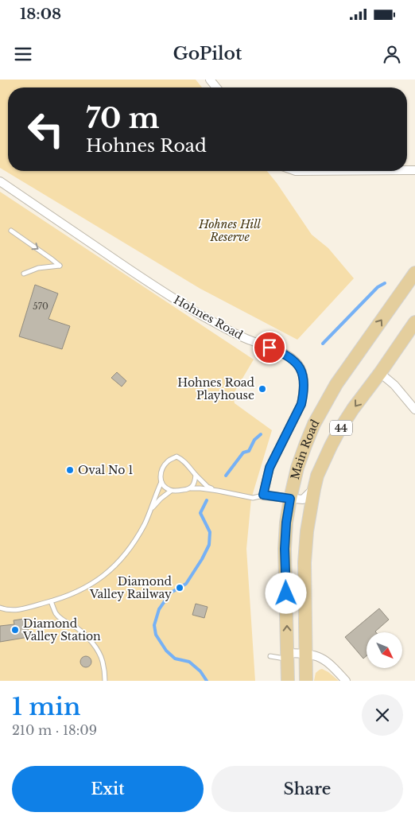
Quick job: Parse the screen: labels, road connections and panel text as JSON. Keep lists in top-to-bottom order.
{
  "streets": {
    "main road": ["44", "Main Road"],
    "street": ["Hohnes Road"]
  },
  "parks": ["Hohnes Hill Reserve"],
  "places": [
    "Hohnes Road Playhouse",
    "Oval No 1",
    "Diamond Valley Railway",
    "Diamond Valley Station"
  ],
  "house_numbers": ["570"],
  "north": "bottom right",
  "page": {
    "status": "18:08",
    "header": "GoPilot",
    "turn": ["70 m", "Hohnes Road"],
    "heading": ["1 min", "210 m · 18:09"],
    "buttons": ["Exit", "Share"]
  }
}
